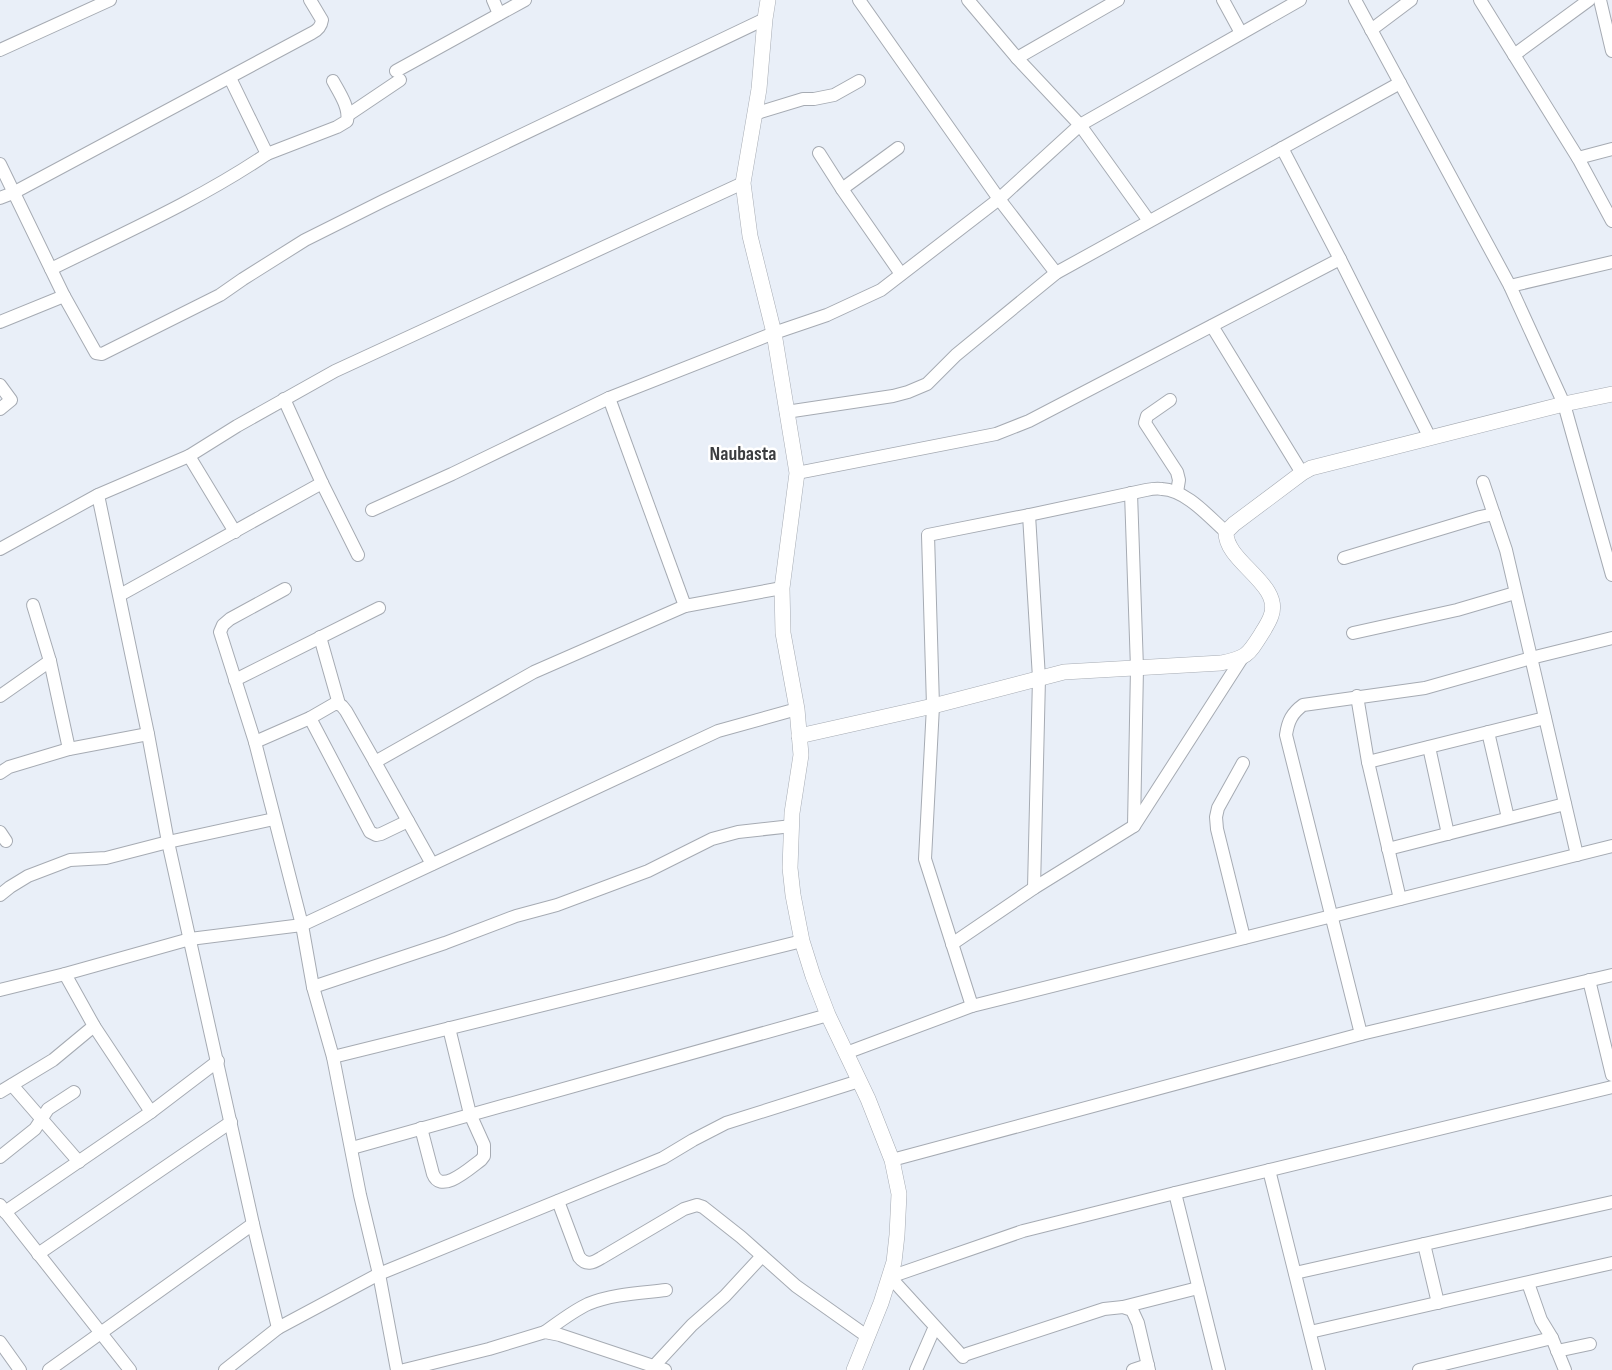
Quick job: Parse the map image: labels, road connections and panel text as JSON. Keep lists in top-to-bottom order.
{
  "districts": ["Naubasta"]
}
